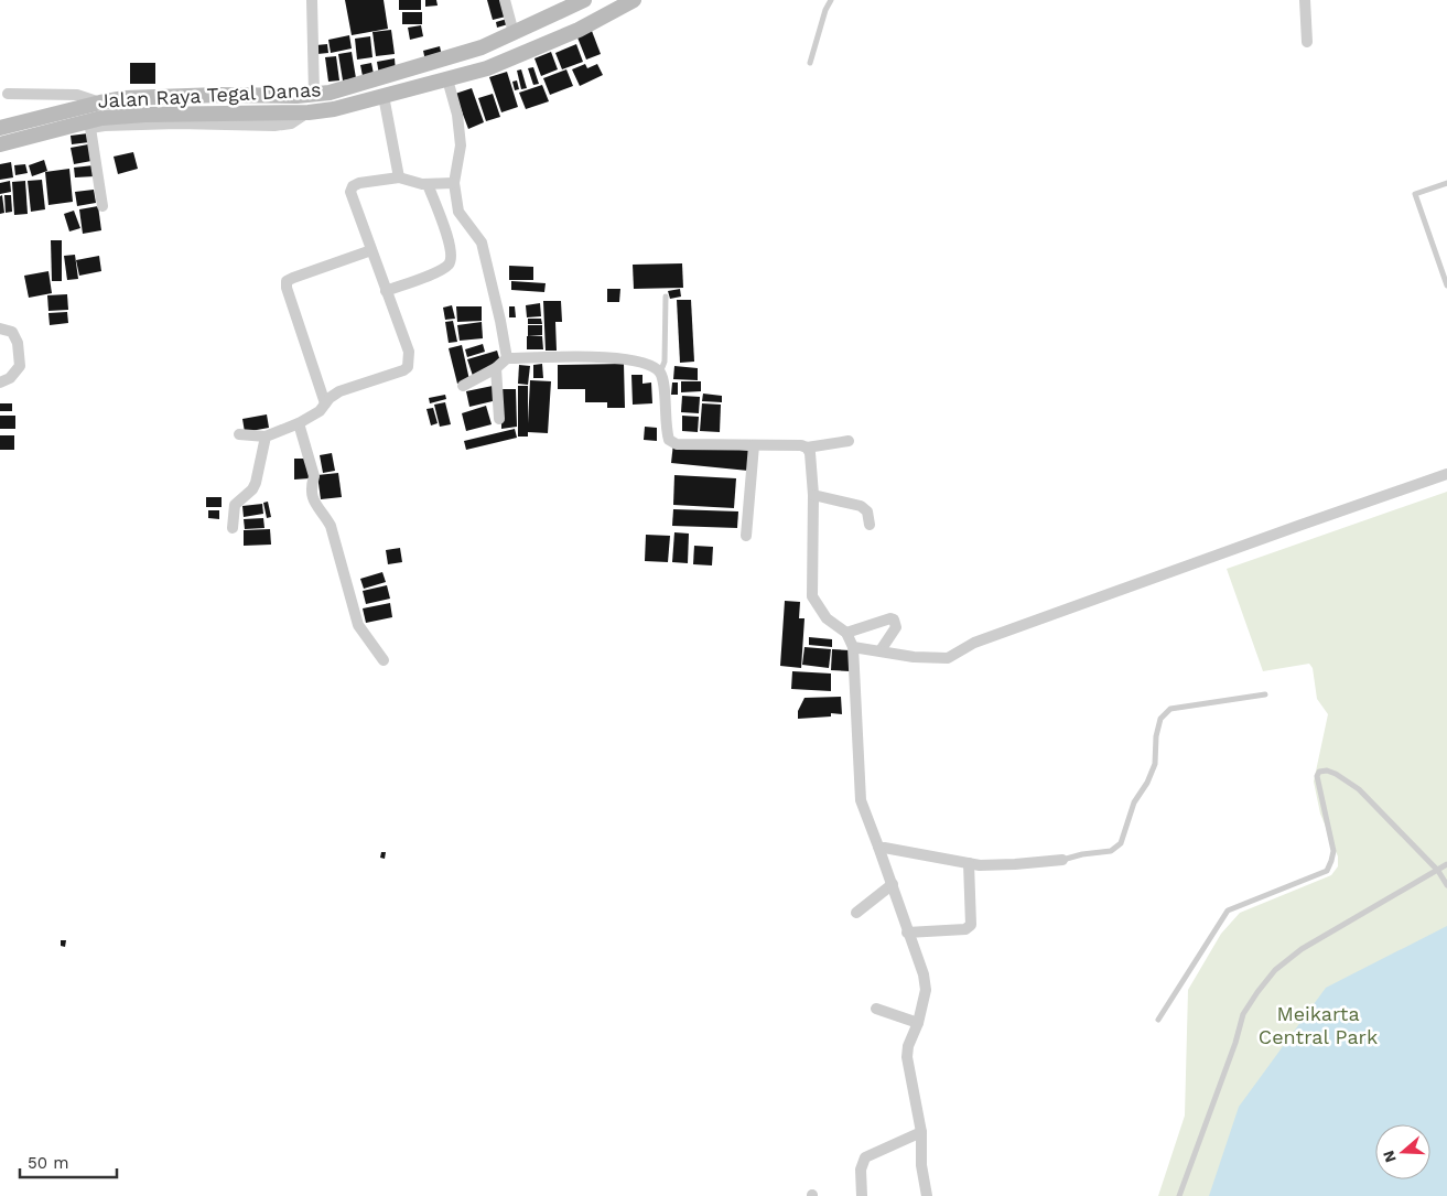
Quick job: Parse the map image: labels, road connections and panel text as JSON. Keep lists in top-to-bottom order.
{
  "streets": {
    "street": ["Jalan Raya Tegal Danas"]
  },
  "parks": ["Meikarta Central Park"],
  "scale_bar": "50 m",
  "north": "left"
}
